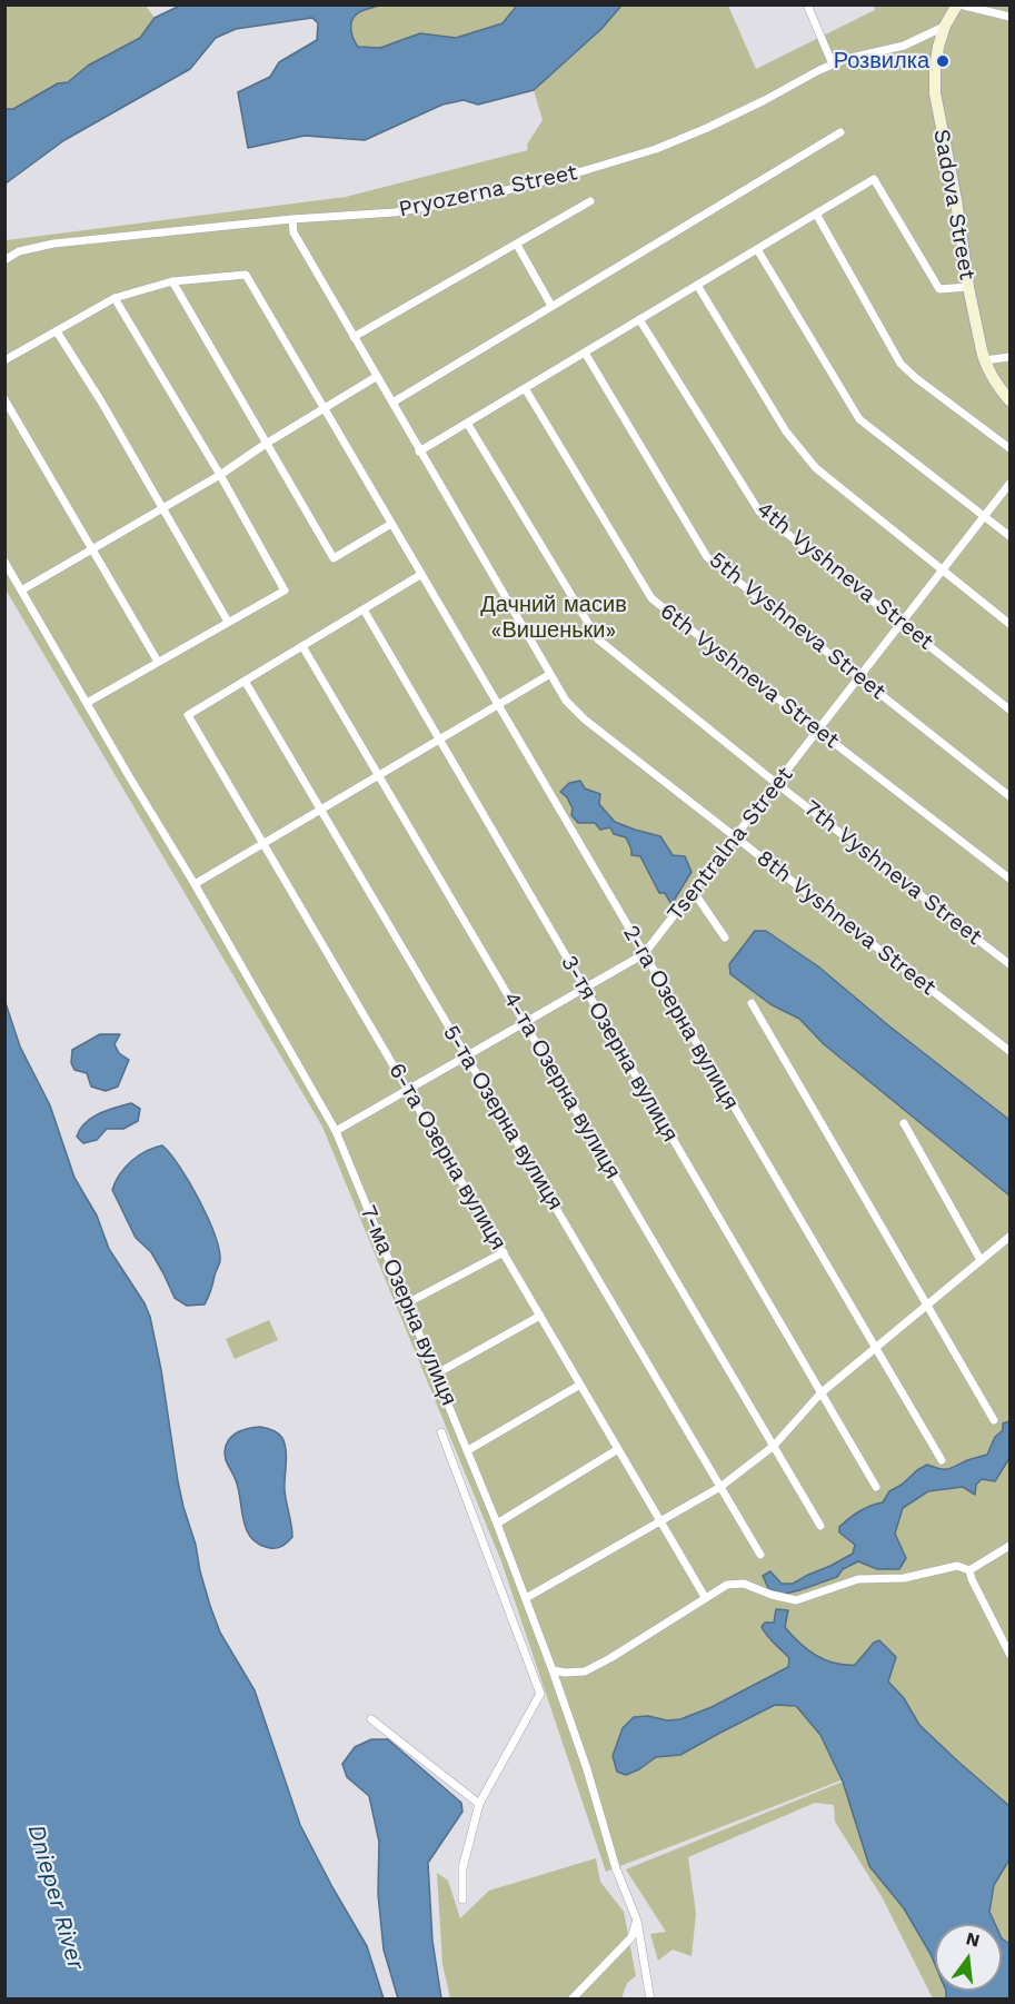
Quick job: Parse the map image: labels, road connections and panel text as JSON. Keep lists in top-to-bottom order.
{
  "streets": {
    "street": [
      "Pryozerna Street",
      "Sadova Street",
      "4th Vyshneva Street",
      "5th Vyshneva Street",
      "6th Vyshneva Street",
      "Tsentralna Street",
      "7th Vyshneva Street",
      "8th Vyshneva Street",
      "2-га Озерна вулиця",
      "3-тя Озерна вулиця",
      "4-та Озерна вулиця",
      "5-та Озерна вулиця",
      "6-та Озерна вулиця",
      "7-ма Озерна вулиця"
    ]
  },
  "crossings": [
    ["Pryozerna Street", "Sadova Street"],
    ["Pryozerna Street", "8th Vyshneva Street"],
    ["4th Vyshneva Street", "Tsentralna Street"],
    ["5th Vyshneva Street", "Tsentralna Street"],
    ["6th Vyshneva Street", "Tsentralna Street"],
    ["Tsentralna Street", "7th Vyshneva Street"],
    ["Tsentralna Street", "8th Vyshneva Street"],
    ["Tsentralna Street", "2-га Озерна вулиця"],
    ["Tsentralna Street", "3-тя Озерна вулиця"],
    ["Tsentralna Street", "4-та Озерна вулиця"],
    ["Tsentralna Street", "5-та Озерна вулиця"],
    ["Tsentralna Street", "6-та Озерна вулиця"],
    ["Tsentralna Street", "7-ма Озерна вулиця"],
    ["5-та Озерна вулиця", "6-та Озерна вулиця"]
  ],
  "water": ["Dnieper River"],
  "parks": ["Дачний масив «Вишеньки»"],
  "places": ["Розвилка"],
  "north": "top"
}
